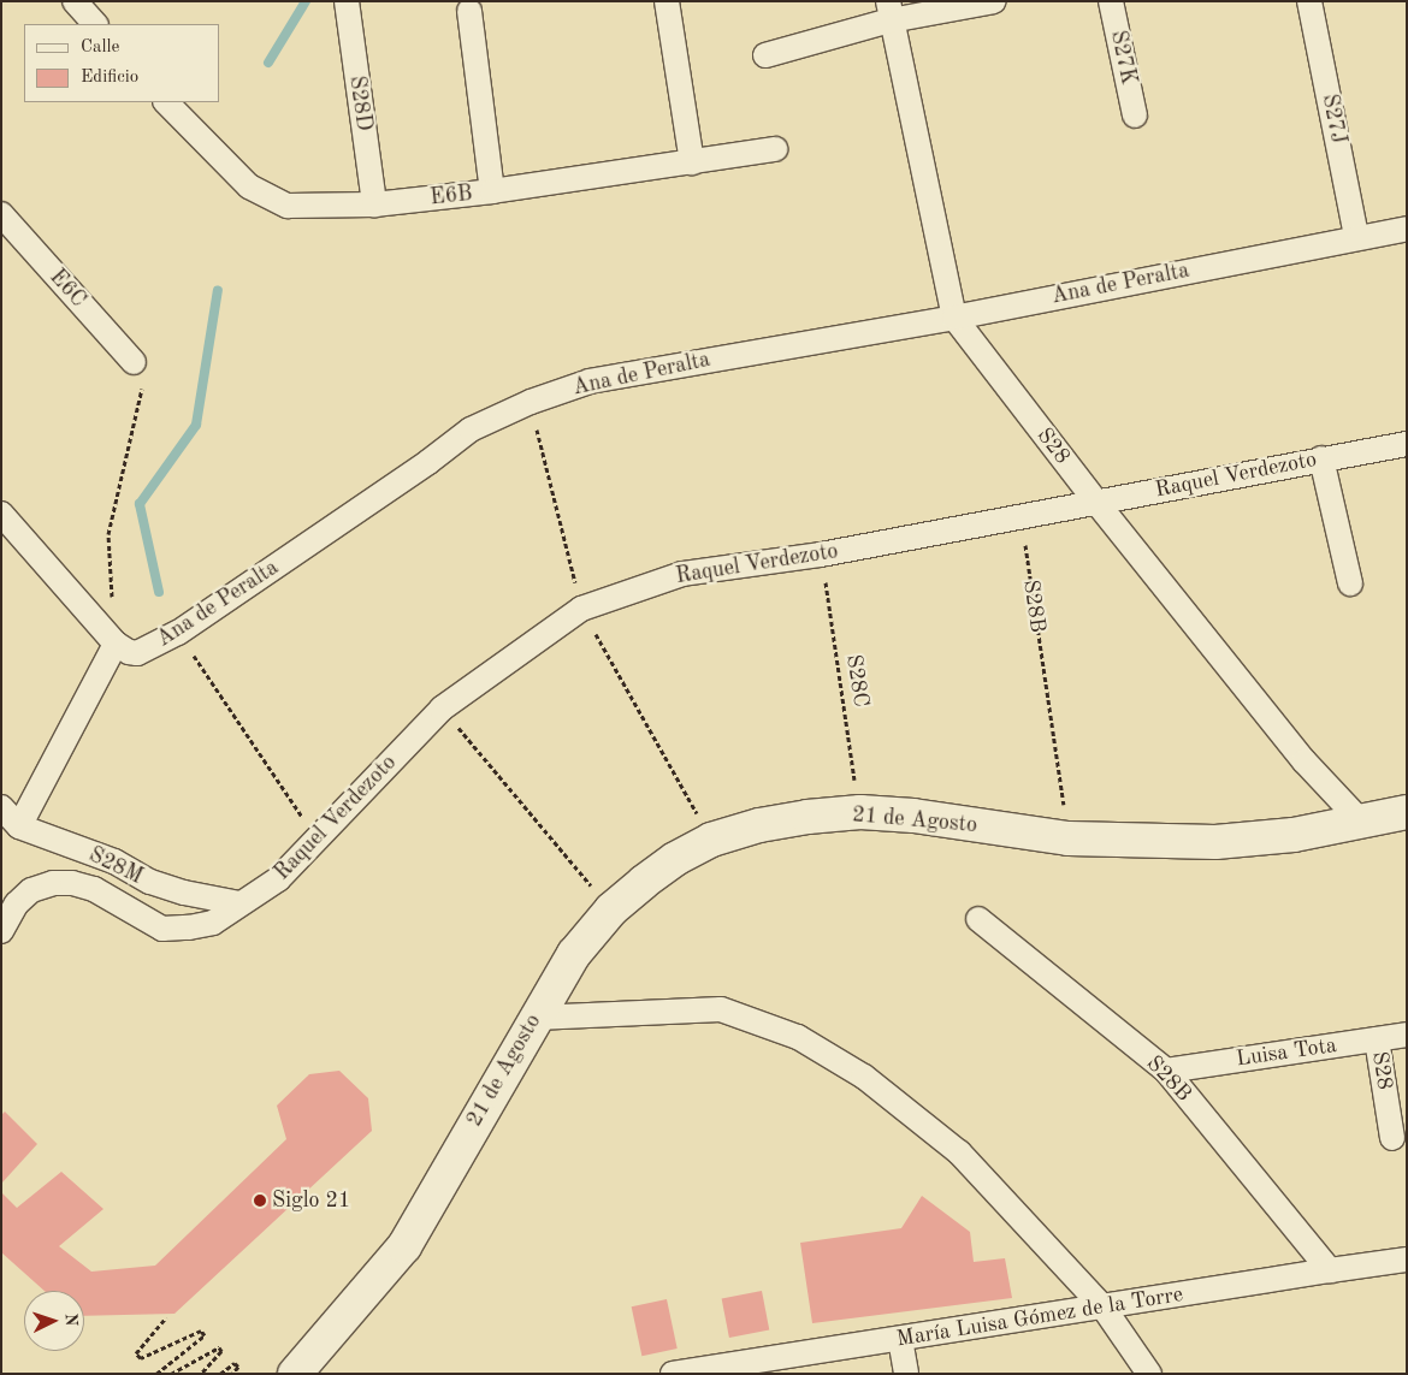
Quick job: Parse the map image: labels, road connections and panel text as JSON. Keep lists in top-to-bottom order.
{
  "streets": {
    "street": [
      "S27K",
      "S28D",
      "S27J",
      "E6B",
      "Ana de Peralta",
      "E6C",
      "S28",
      "Raquel Verdezoto",
      "S28B",
      "21 de Agosto",
      "S28M",
      "Luisa Tota",
      "María Luisa Gómez de la Torre"
    ],
    "path": ["S28C"]
  },
  "crossings": [
    ["S28D", "E6B"],
    ["S27J", "Ana de Peralta"],
    ["Ana de Peralta", "S28"],
    ["S28", "Raquel Verdezoto"],
    ["S28", "21 de Agosto"],
    ["S28", "Luisa Tota"],
    ["Raquel Verdezoto", "S28B"],
    ["Raquel Verdezoto", "S28C"],
    ["Raquel Verdezoto", "S28M"],
    ["S28B", "21 de Agosto"],
    ["S28B", "Luisa Tota"],
    ["S28B", "María Luisa Gómez de la Torre"],
    ["S28C", "21 de Agosto"]
  ],
  "places": ["Siglo 21"],
  "legend": ["Calle", "Edificio"],
  "north": "right"
}
